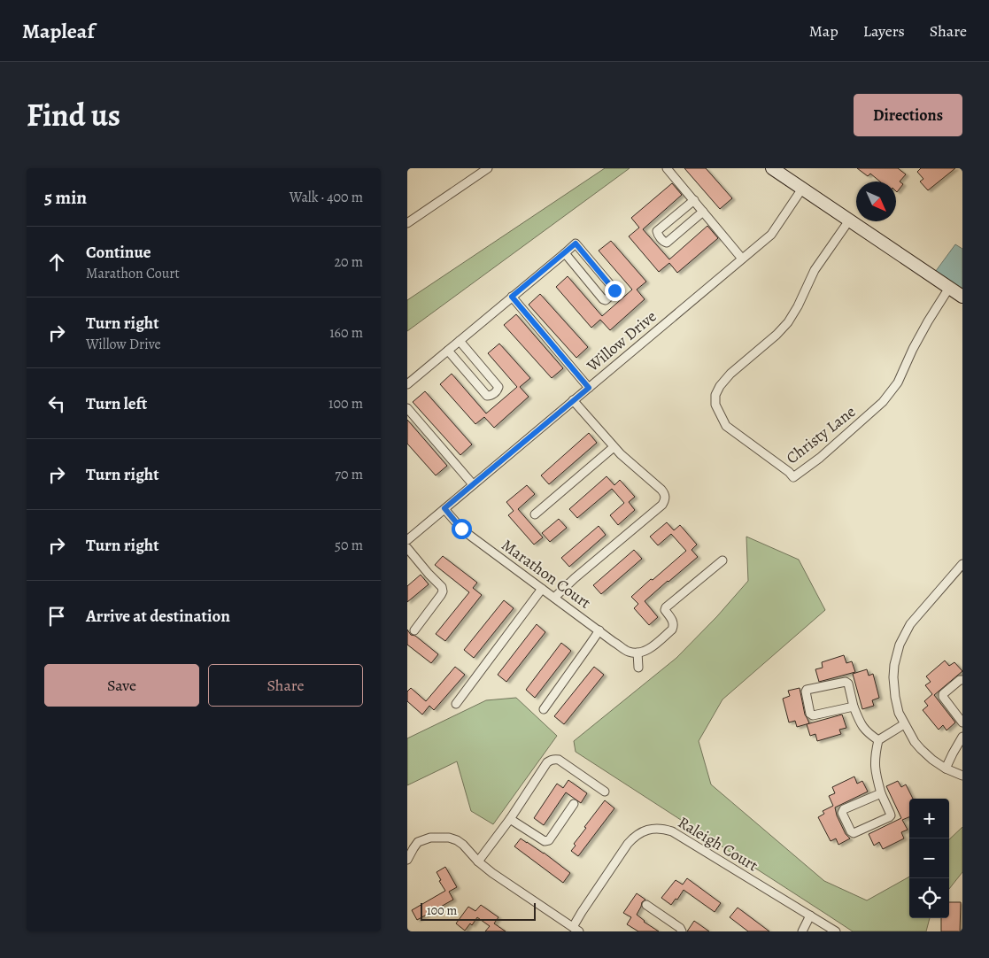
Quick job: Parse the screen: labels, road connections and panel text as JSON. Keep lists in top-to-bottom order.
{
  "streets": {
    "street": [
      "Willow Drive",
      "Christy Lane",
      "Marathon Court",
      "Raleigh Court"
    ]
  },
  "crossings": [
    ["Willow Drive", "Marathon Court"]
  ],
  "scale_bar": "100 m",
  "north": "bottom right",
  "page": {
    "header": "Mapleaf",
    "nav": ["Map", "Layers", "Share"],
    "title": "Find us",
    "buttons": [
      "Directions",
      ["Save", "Share"]
    ],
    "heading": ["5 min", "Walk · 400 m"],
    "list": [
      ["Continue", "Marathon Court", "20 m"],
      ["Turn right", "Willow Drive", "160 m"],
      ["Turn left", "100 m"],
      ["Turn right", "70 m"],
      ["Turn right", "50 m"],
      "Arrive at destination"
    ],
    "map_buttons": ["+", "−"],
    "scale": "100 m"
  }
}
